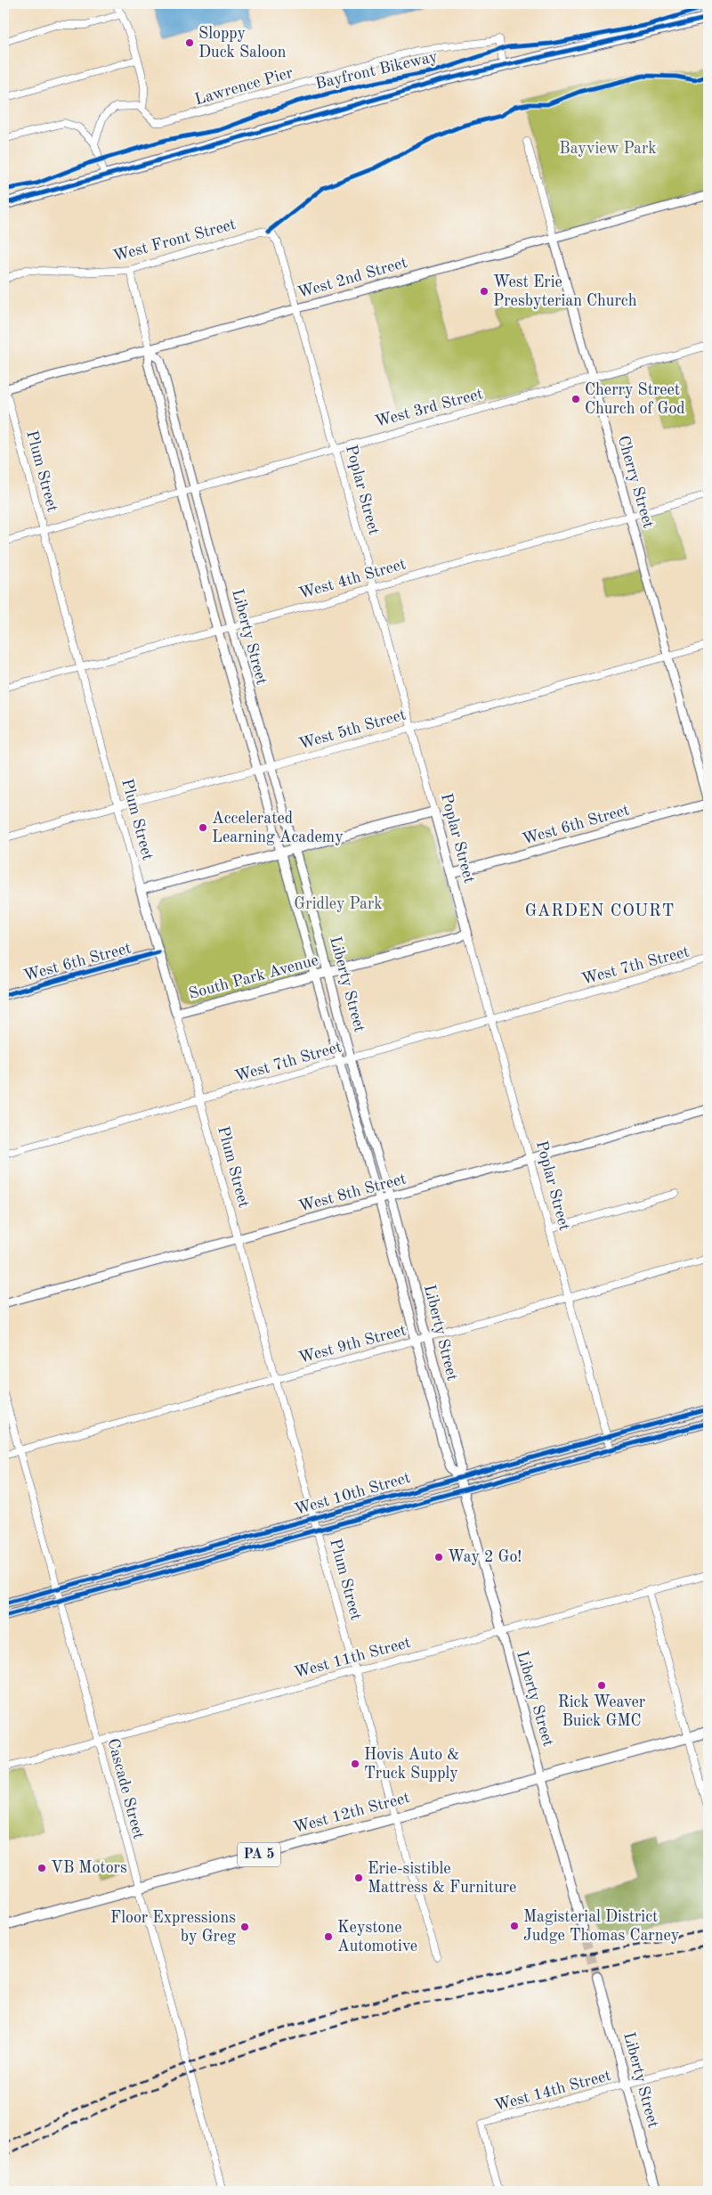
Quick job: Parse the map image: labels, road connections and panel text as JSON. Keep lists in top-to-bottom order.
{
  "streets": {
    "main road": [
      "Plum Street",
      "Poplar Street",
      "Liberty Street",
      "West 6th Street",
      "South Park Avenue",
      "West 12th Street",
      "PA 5"
    ],
    "street": [
      "Lawrence Pier",
      "West Front Street",
      "West 2nd Street",
      "West 3rd Street",
      "Cherry Street",
      "West 4th Street",
      "West 5th Street",
      "West 7th Street",
      "West 8th Street",
      "West 9th Street",
      "West 10th Street",
      "West 11th Street",
      "Cascade Street",
      "West 14th Street"
    ],
    "cycle path": ["Bayfront Bikeway"]
  },
  "crossings": [
    ["West Front Street", "Poplar Street"],
    ["West Front Street", "Liberty Street"],
    ["West 2nd Street", "Plum Street"],
    ["West 2nd Street", "Cherry Street"],
    ["West 2nd Street", "Poplar Street"],
    ["West 2nd Street", "Liberty Street"],
    ["West 3rd Street", "Plum Street"],
    ["West 3rd Street", "Cherry Street"],
    ["West 3rd Street", "Poplar Street"],
    ["West 3rd Street", "Liberty Street"],
    ["Plum Street", "West 4th Street"],
    ["Plum Street", "West 5th Street"],
    ["Plum Street", "West 6th Street"],
    ["Plum Street", "West 7th Street"],
    ["Plum Street", "South Park Avenue"],
    ["Plum Street", "West 8th Street"],
    ["Plum Street", "West 9th Street"],
    ["Plum Street", "West 10th Street"],
    ["Plum Street", "West 11th Street"],
    ["Plum Street", "West 12th Street"],
    ["Cherry Street", "West 4th Street"],
    ["Cherry Street", "West 5th Street"],
    ["Cherry Street", "West 6th Street"],
    ["Poplar Street", "West 4th Street"],
    ["Poplar Street", "West 5th Street"],
    ["Poplar Street", "West 6th Street"],
    ["Poplar Street", "West 7th Street"],
    ["Poplar Street", "South Park Avenue"],
    ["Poplar Street", "West 8th Street"],
    ["Poplar Street", "West 9th Street"],
    ["Poplar Street", "West 10th Street"],
    ["West 4th Street", "Liberty Street"],
    ["Liberty Street", "West 5th Street"],
    ["Liberty Street", "West 7th Street"],
    ["Liberty Street", "South Park Avenue"],
    ["Liberty Street", "West 8th Street"],
    ["Liberty Street", "West 9th Street"],
    ["Liberty Street", "West 10th Street"],
    ["Liberty Street", "West 11th Street"],
    ["Liberty Street", "West 12th Street"],
    ["Liberty Street", "West 14th Street"],
    ["West 9th Street", "Cascade Street"],
    ["West 10th Street", "Cascade Street"],
    ["West 11th Street", "Cascade Street"],
    ["Cascade Street", "West 12th Street"]
  ],
  "districts": ["GARDEN COURT"],
  "parks": ["Bayview Park", "Gridley Park"],
  "places": [
    "Sloppy Duck Saloon",
    "West Erie Presbyterian Church",
    "Cherry Street Church of God",
    "Accelerated Learning Academy",
    "Way 2 Go!",
    "Rick Weaver Buick GMC",
    "Hovis Auto & Truck Supply",
    "VB Motors",
    "Erie-sistible Mattress & Furniture",
    "Magisterial District Judge Thomas Carney",
    "Floor Expressions by Greg",
    "Keystone Automotive"
  ]
}
